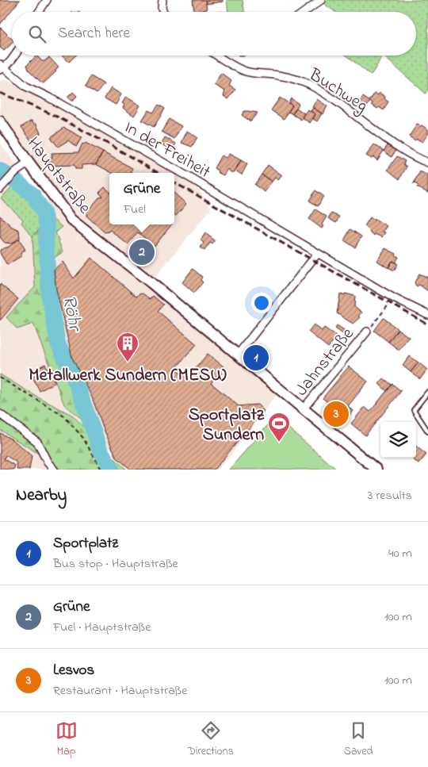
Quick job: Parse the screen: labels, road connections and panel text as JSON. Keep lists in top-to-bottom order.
{
  "streets": {
    "main road": ["Hauptstraße"],
    "street": ["Buchweg", "In der Freiheit", "Jahnstraße"]
  },
  "crossings": [
    ["Hauptstraße", "Jahnstraße"]
  ],
  "water": ["Röhr"],
  "places": {
    "building": ["Metallwerk Sundern (MESU)"],
    "sports": ["Sportplatz Sundern"]
  },
  "page": {
    "search": "Search here",
    "popup": ["Grüne", "Fuel"],
    "pins": ["2", "1", "3"],
    "heading": ["Nearby", "3 results"],
    "list": [
      {
        "mark": "1",
        "name": "Sportplatz",
        "note": "Bus stop · Hauptstraße",
        "value": "40 m"
      },
      {
        "mark": "2",
        "name": "Grüne",
        "note": "Fuel · Hauptstraße",
        "value": "100 m"
      },
      {
        "mark": "3",
        "name": "Lesvos",
        "note": "Restaurant · Hauptstraße",
        "value": "100 m"
      }
    ],
    "nav": ["Map", "Directions", "Saved"]
  }
}
